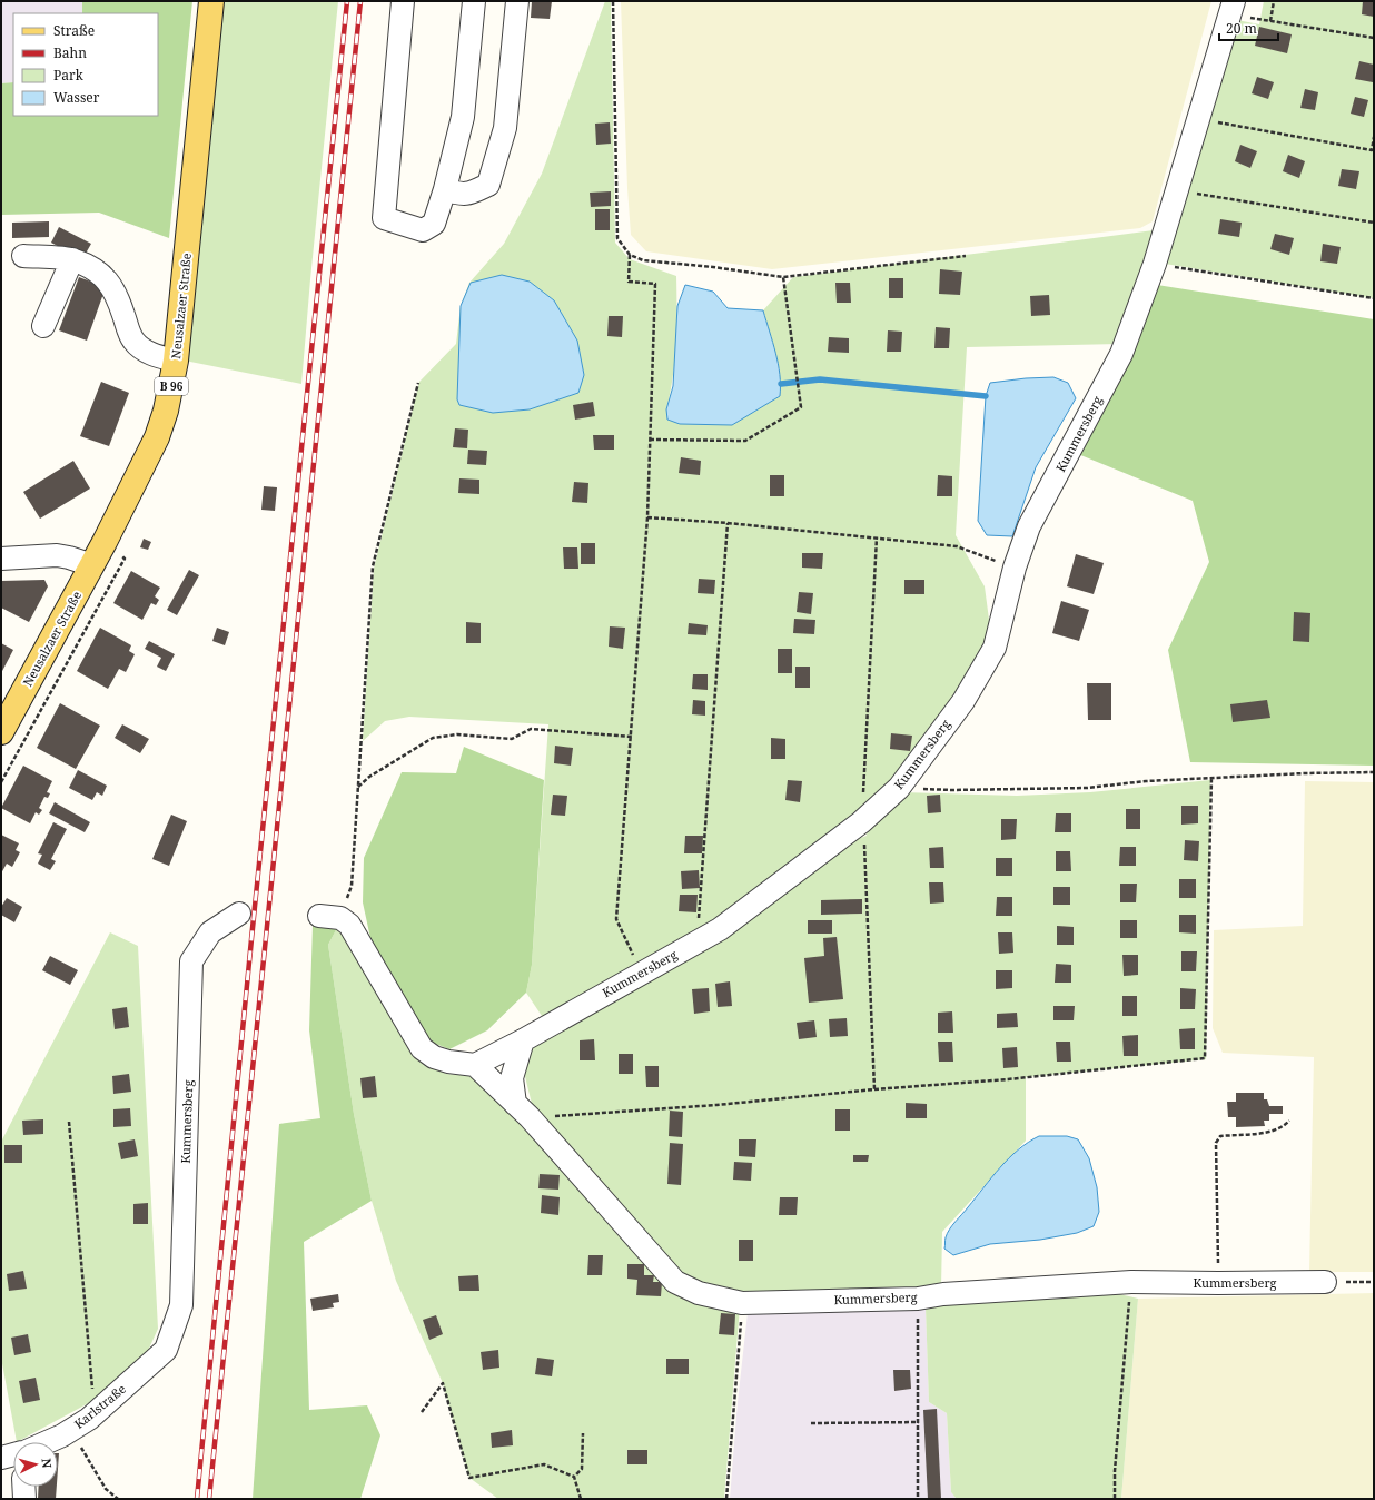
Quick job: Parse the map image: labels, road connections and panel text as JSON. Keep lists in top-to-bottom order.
{
  "streets": {
    "main road": ["Neusalzaer Straße", "B 96"],
    "street": ["Kummersberg", "Karlstraße"]
  },
  "crossings": [
    ["Kummersberg", "Karlstraße"]
  ],
  "legend": [
    "Straße",
    "Bahn",
    "Park",
    "Wasser"
  ],
  "scale_bar": "20 m",
  "north": "right"
}
